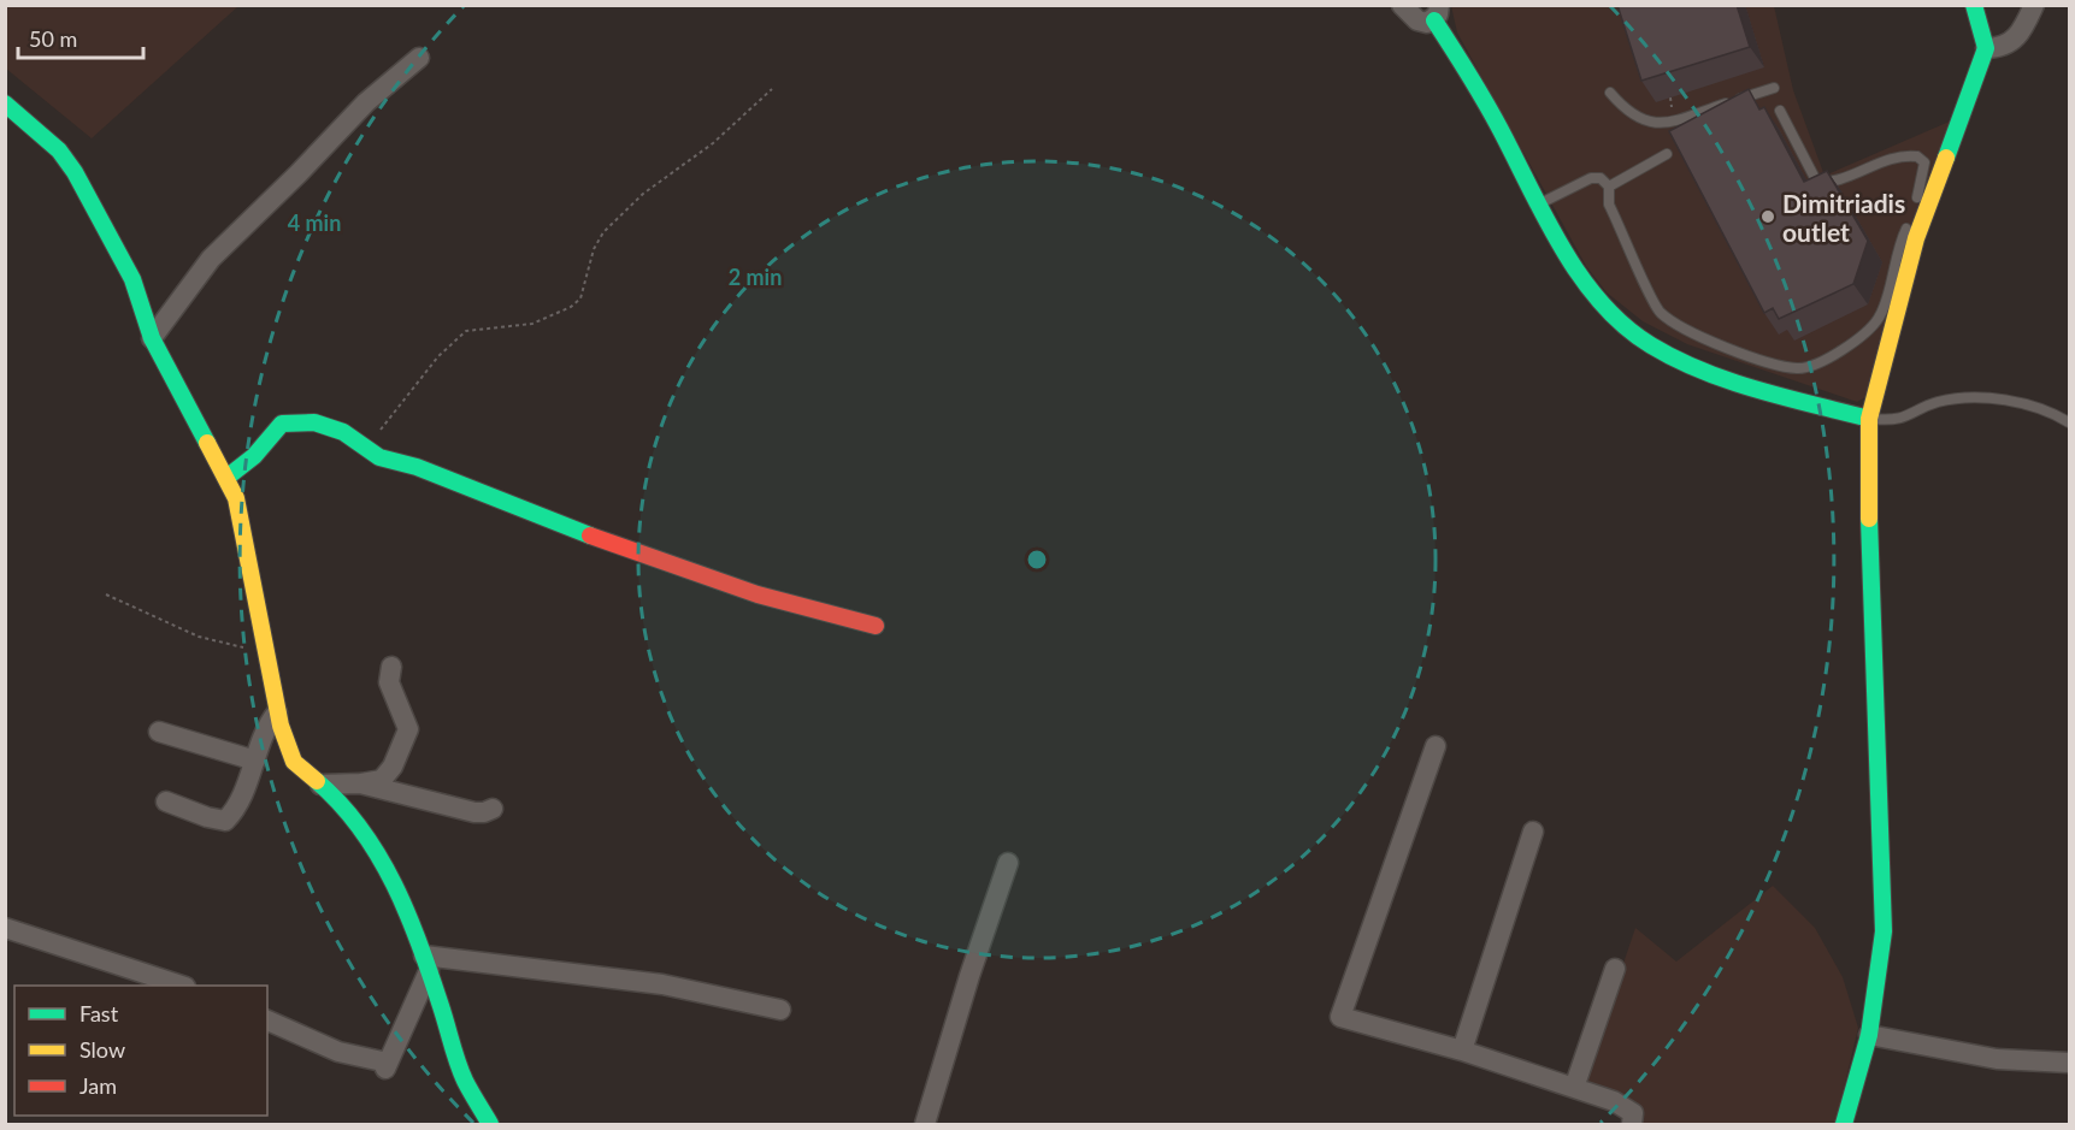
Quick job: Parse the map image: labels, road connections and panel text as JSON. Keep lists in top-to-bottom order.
{
  "places": ["Dimitriadis outlet"],
  "legend": ["Fast", "Slow", "Jam"],
  "scale_bar": "50 m",
  "rings": ["4 min", "2 min"]
}
